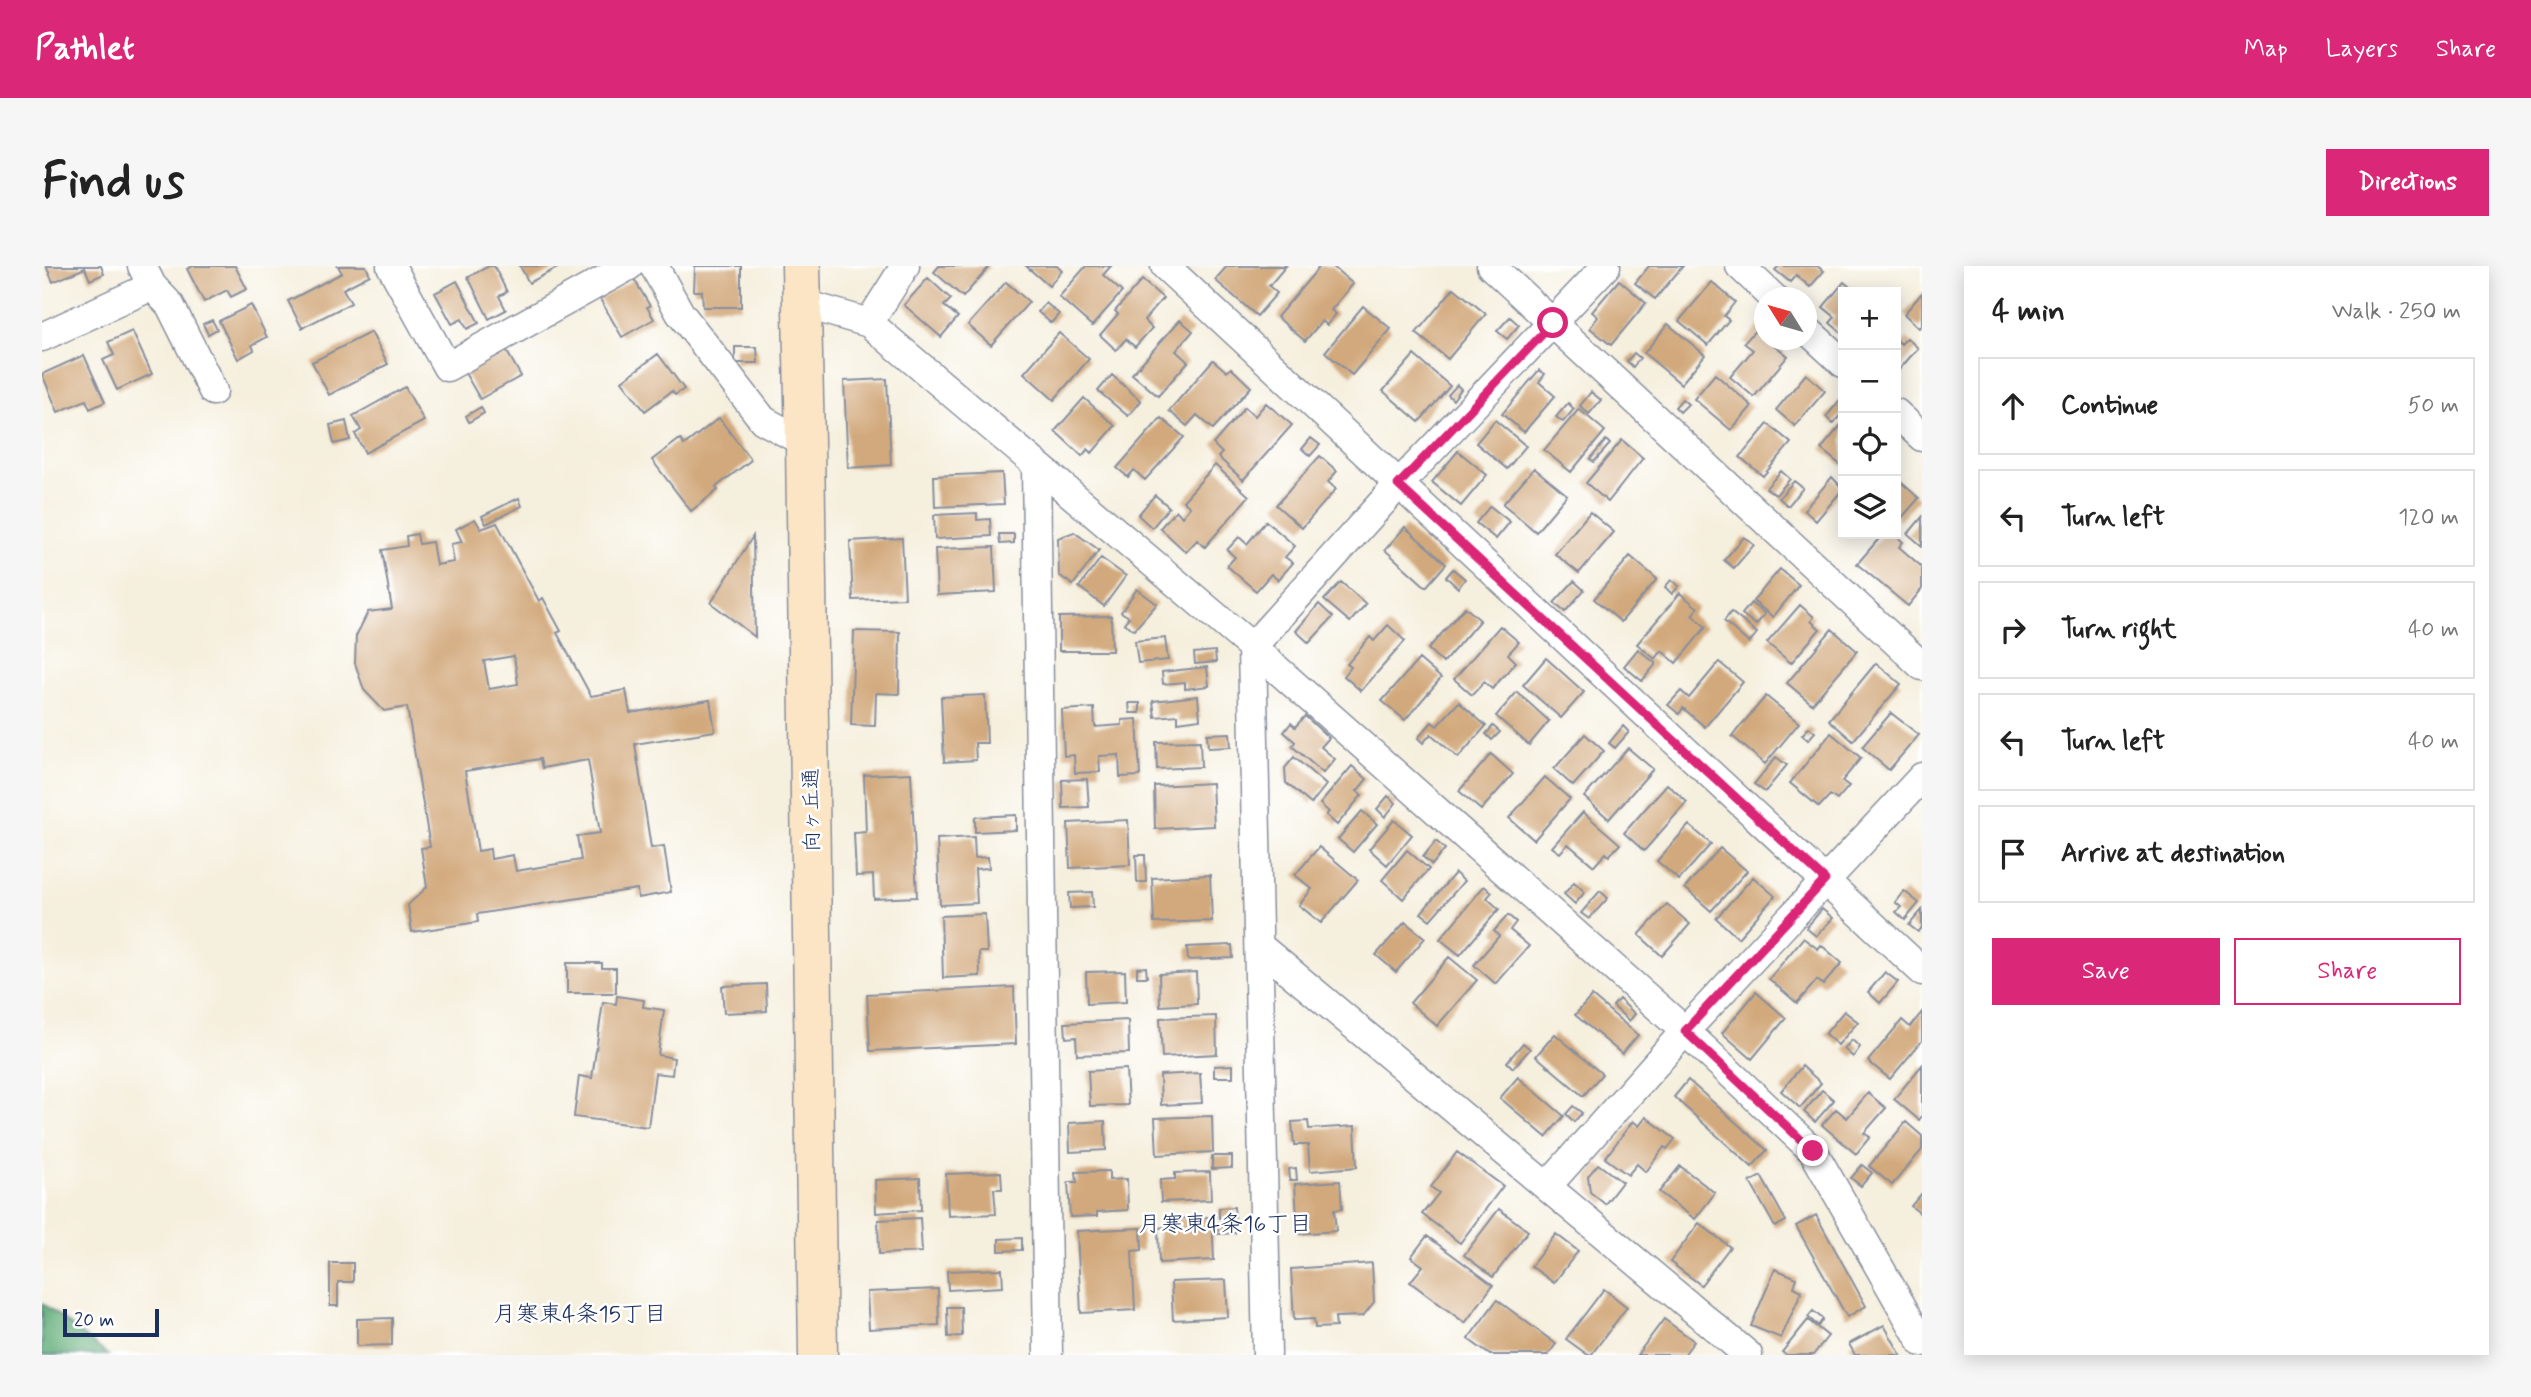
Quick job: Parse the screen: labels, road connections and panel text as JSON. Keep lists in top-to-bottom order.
{
  "streets": {
    "street": ["向ヶ丘通"]
  },
  "districts": ["月寒東4条16丁目", "月寒東4条15丁目"],
  "scale_bar": "20 m",
  "north": "top left",
  "page": {
    "header": "Pathlet",
    "nav": ["Map", "Layers", "Share"],
    "buttons": [
      "Directions",
      ["Save", "Share"]
    ],
    "title": "Find us",
    "heading": ["4 min", "Walk · 250 m"],
    "map_buttons": ["+", "−"],
    "list": [
      ["Continue", "50 m"],
      ["Turn left", "120 m"],
      ["Turn right", "40 m"],
      ["Turn left", "40 m"],
      "Arrive at destination"
    ],
    "scale": "20 m"
  }
}
